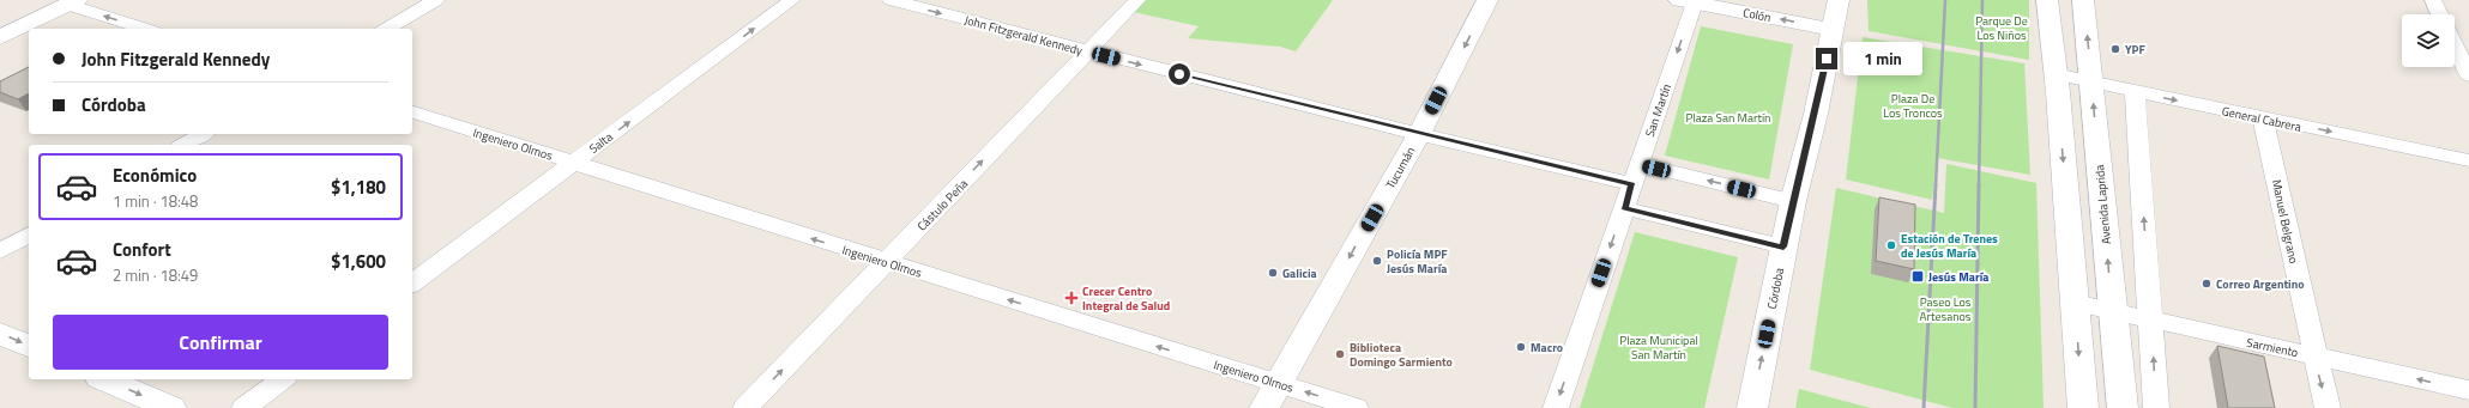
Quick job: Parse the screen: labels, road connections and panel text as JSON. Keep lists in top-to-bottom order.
{
  "streets": {
    "street": [
      "Colón",
      "John Fitzgerald Kennedy",
      "San Martín",
      "General Cabrera",
      "Salta",
      "Ingeniero Olmos",
      "Tucumán",
      "Cástulo Peña",
      "Avenida Laprida",
      "Manuel Belgrano",
      "Córdoba",
      "Sarmiento"
    ]
  },
  "crossings": [
    ["Colón", "San Martín"],
    ["Colón", "Córdoba"],
    ["John Fitzgerald Kennedy", "San Martín"],
    ["John Fitzgerald Kennedy", "Tucumán"],
    ["John Fitzgerald Kennedy", "Cástulo Peña"],
    ["John Fitzgerald Kennedy", "Córdoba"],
    ["General Cabrera", "Avenida Laprida"],
    ["General Cabrera", "Manuel Belgrano"],
    ["Salta", "Ingeniero Olmos"],
    ["Ingeniero Olmos", "Tucumán"],
    ["Ingeniero Olmos", "Cástulo Peña"],
    ["Avenida Laprida", "Sarmiento"],
    ["Manuel Belgrano", "Sarmiento"]
  ],
  "one_way": [
    "San Martín",
    "General Cabrera",
    "Salta",
    "Ingeniero Olmos",
    "Tucumán",
    "Cástulo Peña",
    "Córdoba",
    "Sarmiento"
  ],
  "parks": [
    "Parque De Los Niños",
    "Plaza De Los Troncos",
    "Plaza San Martín",
    "Paseo Los Artesanos",
    "Plaza Municipal San Martín"
  ],
  "places": {
    "other": [
      "YPF",
      "Estación de Trenes de Jesús María",
      "Policía MPF Jesús María",
      "Galicia",
      "Correo Argentino",
      "Macro",
      "Biblioteca Domingo Sarmiento"
    ],
    "transit": ["Jesús María"],
    "health": ["Crecer Centro Integral de Salud"]
  },
  "page": {
    "banner": ["John Fitzgerald Kennedy", "Córdoba"],
    "bubble": "1 min",
    "list": [
      {
        "name": "Económico",
        "note": "1 min · 18:48",
        "value": "$1,180"
      },
      {
        "name": "Confort",
        "note": "2 min · 18:49",
        "value": "$1,600"
      }
    ],
    "buttons": "Confirmar"
  }
}
